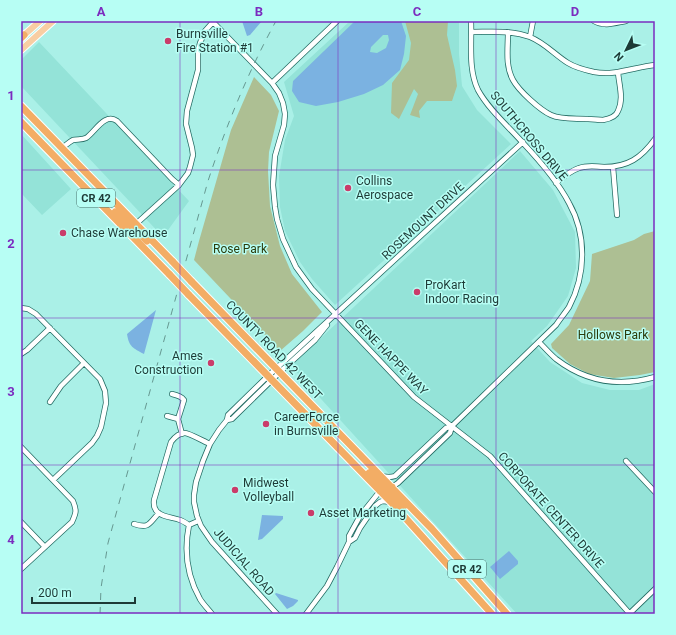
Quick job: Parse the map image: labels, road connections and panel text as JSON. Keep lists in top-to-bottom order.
{
  "streets": {
    "highway": ["CR 42", "COUNTY ROAD 42 WEST"],
    "street": [
      "SOUTHCROSS DRIVE",
      "ROSEMOUNT DRIVE",
      "GENE HAPPE WAY",
      "CORPORATE CENTER DRIVE",
      "JUDICIAL ROAD"
    ]
  },
  "crossings": [
    ["SOUTHCROSS DRIVE", "ROSEMOUNT DRIVE"],
    ["SOUTHCROSS DRIVE", "COUNTY ROAD 42 WEST"],
    ["SOUTHCROSS DRIVE", "GENE HAPPE WAY"],
    ["SOUTHCROSS DRIVE", "CORPORATE CENTER DRIVE"],
    ["ROSEMOUNT DRIVE", "COUNTY ROAD 42 WEST"],
    ["ROSEMOUNT DRIVE", "GENE HAPPE WAY"],
    ["ROSEMOUNT DRIVE", "JUDICIAL ROAD"],
    ["COUNTY ROAD 42 WEST", "JUDICIAL ROAD"],
    ["GENE HAPPE WAY", "CORPORATE CENTER DRIVE"]
  ],
  "parks": ["Rose Park", "Hollows Park"],
  "places": [
    "Burnsville Fire Station #1",
    "Collins Aerospace",
    "Chase Warehouse",
    "ProKart Indoor Racing",
    "Ames Construction",
    "CareerForce in Burnsville",
    "Midwest Volleyball",
    "Asset Marketing"
  ],
  "scale_bar": "200 m",
  "north": "bottom left",
  "grid": {
    "columns": [
      "A",
      "B",
      "C",
      "D"
    ],
    "rows": [
      "1",
      "2",
      "3",
      "4"
    ]
  }
}
